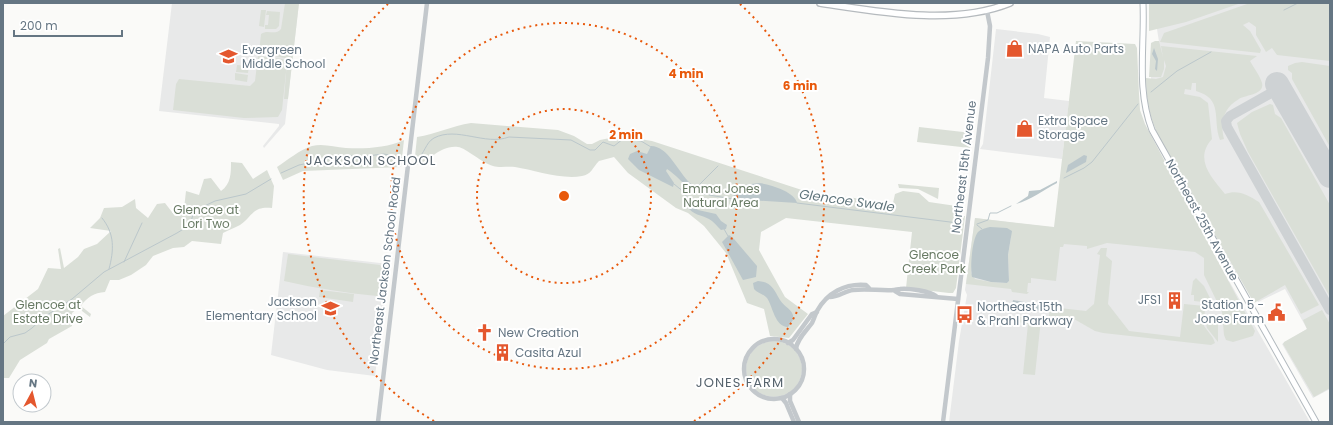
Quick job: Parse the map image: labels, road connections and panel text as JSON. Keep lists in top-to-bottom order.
{
  "streets": {
    "main road": ["Northeast 25th Avenue"],
    "street": ["Northeast 15th Avenue", "Northeast Jackson School Road"]
  },
  "districts": ["JACKSON SCHOOL", "JONES FARM"],
  "water": ["Glencoe Swale"],
  "parks": [
    "Emma Jones Natural Area",
    "Glencoe at Lori Two",
    "Glencoe Creek Park",
    "Glencoe at Estate Drive"
  ],
  "places": {
    "shop": ["NAPA Auto Parts", "Extra Space Storage"],
    "school or university": ["Evergreen Middle School", "Jackson Elementary School"],
    "building": ["JFS1", "Casita Azul"],
    "public building": ["Station 5 - Jones Farm"],
    "bus stop": ["Northeast 15th & Prahl Parkway"],
    "church": ["New Creation"]
  },
  "scale_bar": "200 m",
  "north": "top",
  "rings": ["4 min", "6 min", "2 min"]
}
